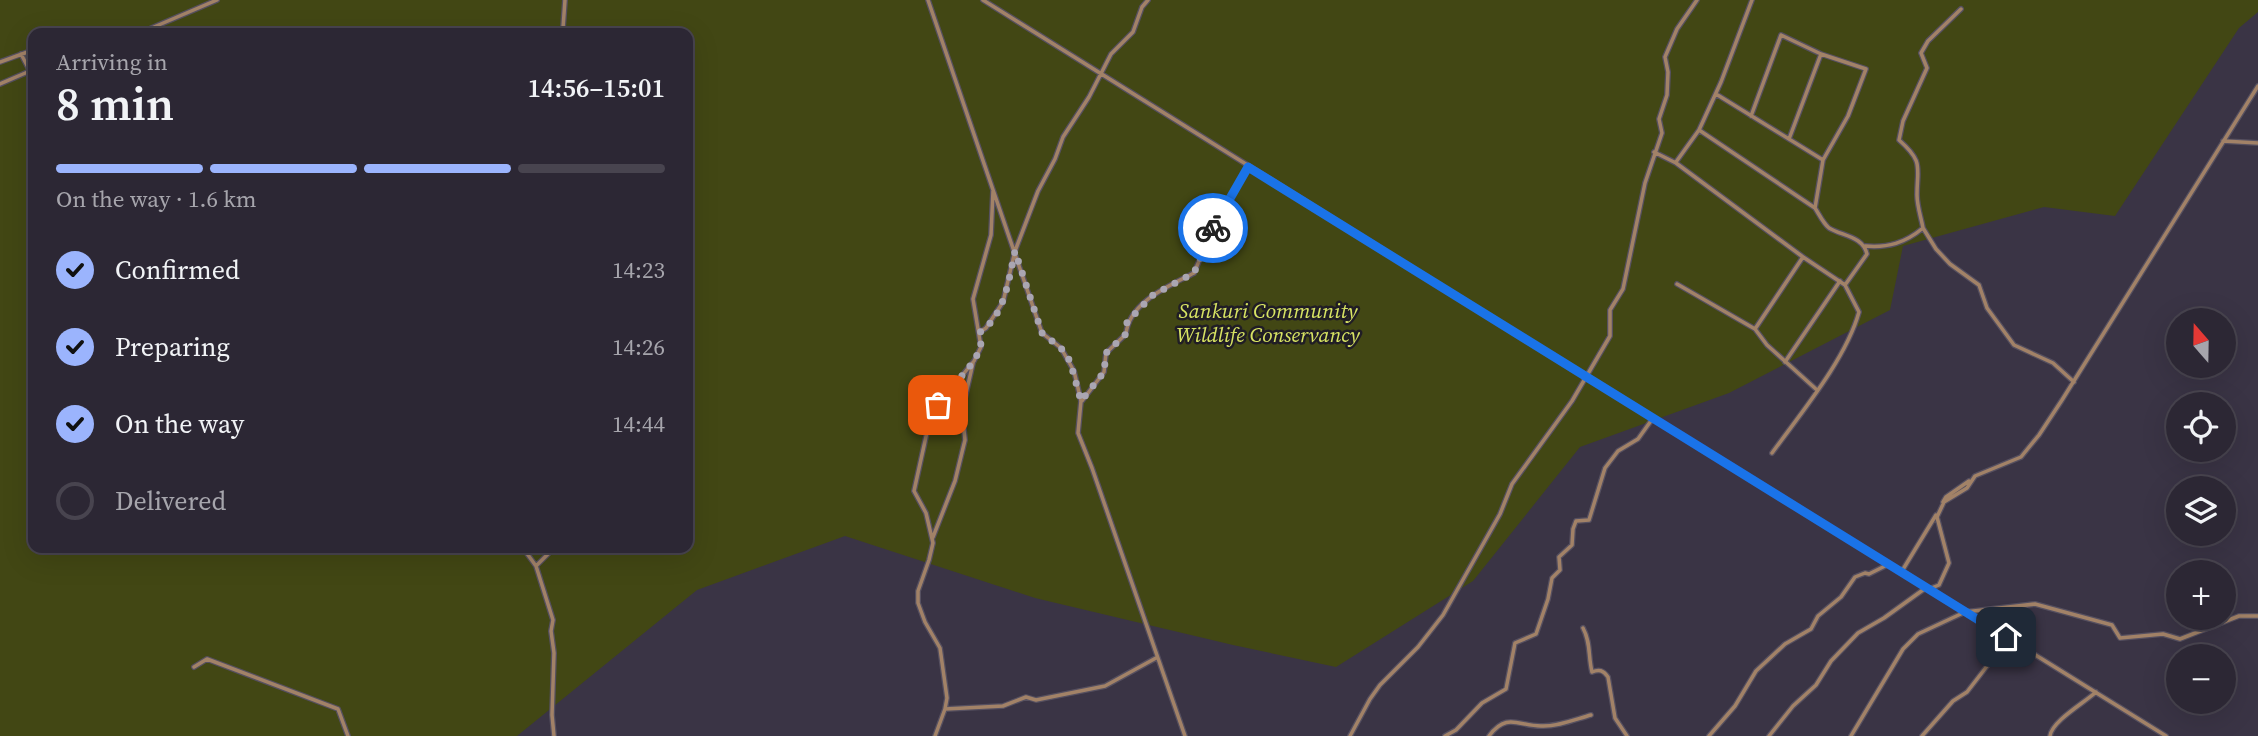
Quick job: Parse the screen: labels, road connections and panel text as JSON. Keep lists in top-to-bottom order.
{
  "parks": ["Sankuri Community Wildlife Conservancy"],
  "north": "top",
  "page": {
    "heading": ["8 min", "Arriving in", "14:56–15:01"],
    "bar": "On the way · 1.6 km",
    "list": [
      ["Confirmed", "14:23"],
      ["Preparing", "14:26"],
      ["On the way", "14:44"],
      "Delivered"
    ],
    "map_buttons": ["+", "−"]
  }
}
